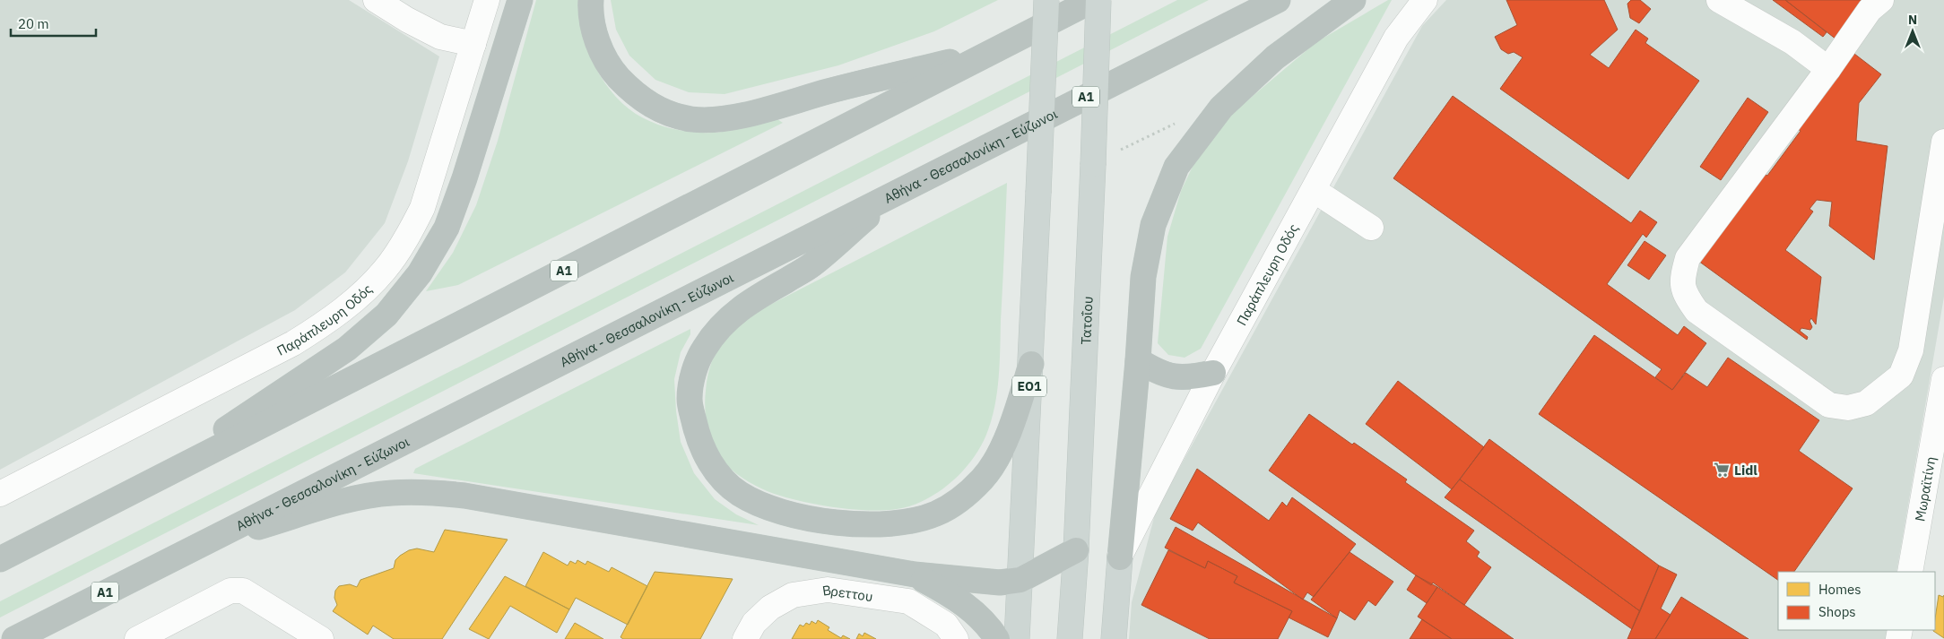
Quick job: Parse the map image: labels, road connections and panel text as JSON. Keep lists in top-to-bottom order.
{
  "streets": {
    "highway": ["Α1", "Αθήνα - Θεσσαλονίκη - Εύζωνοι"],
    "main road": ["Τατοΐου", "ΕΟ1"],
    "street": ["Παράπλευρη Οδός", "Μωραϊτίνη", "Βρεττου"]
  },
  "places": {
    "supermarket": ["Lidl"]
  },
  "legend": ["Homes", "Shops"],
  "scale_bar": "20 m",
  "north": "top"
}
